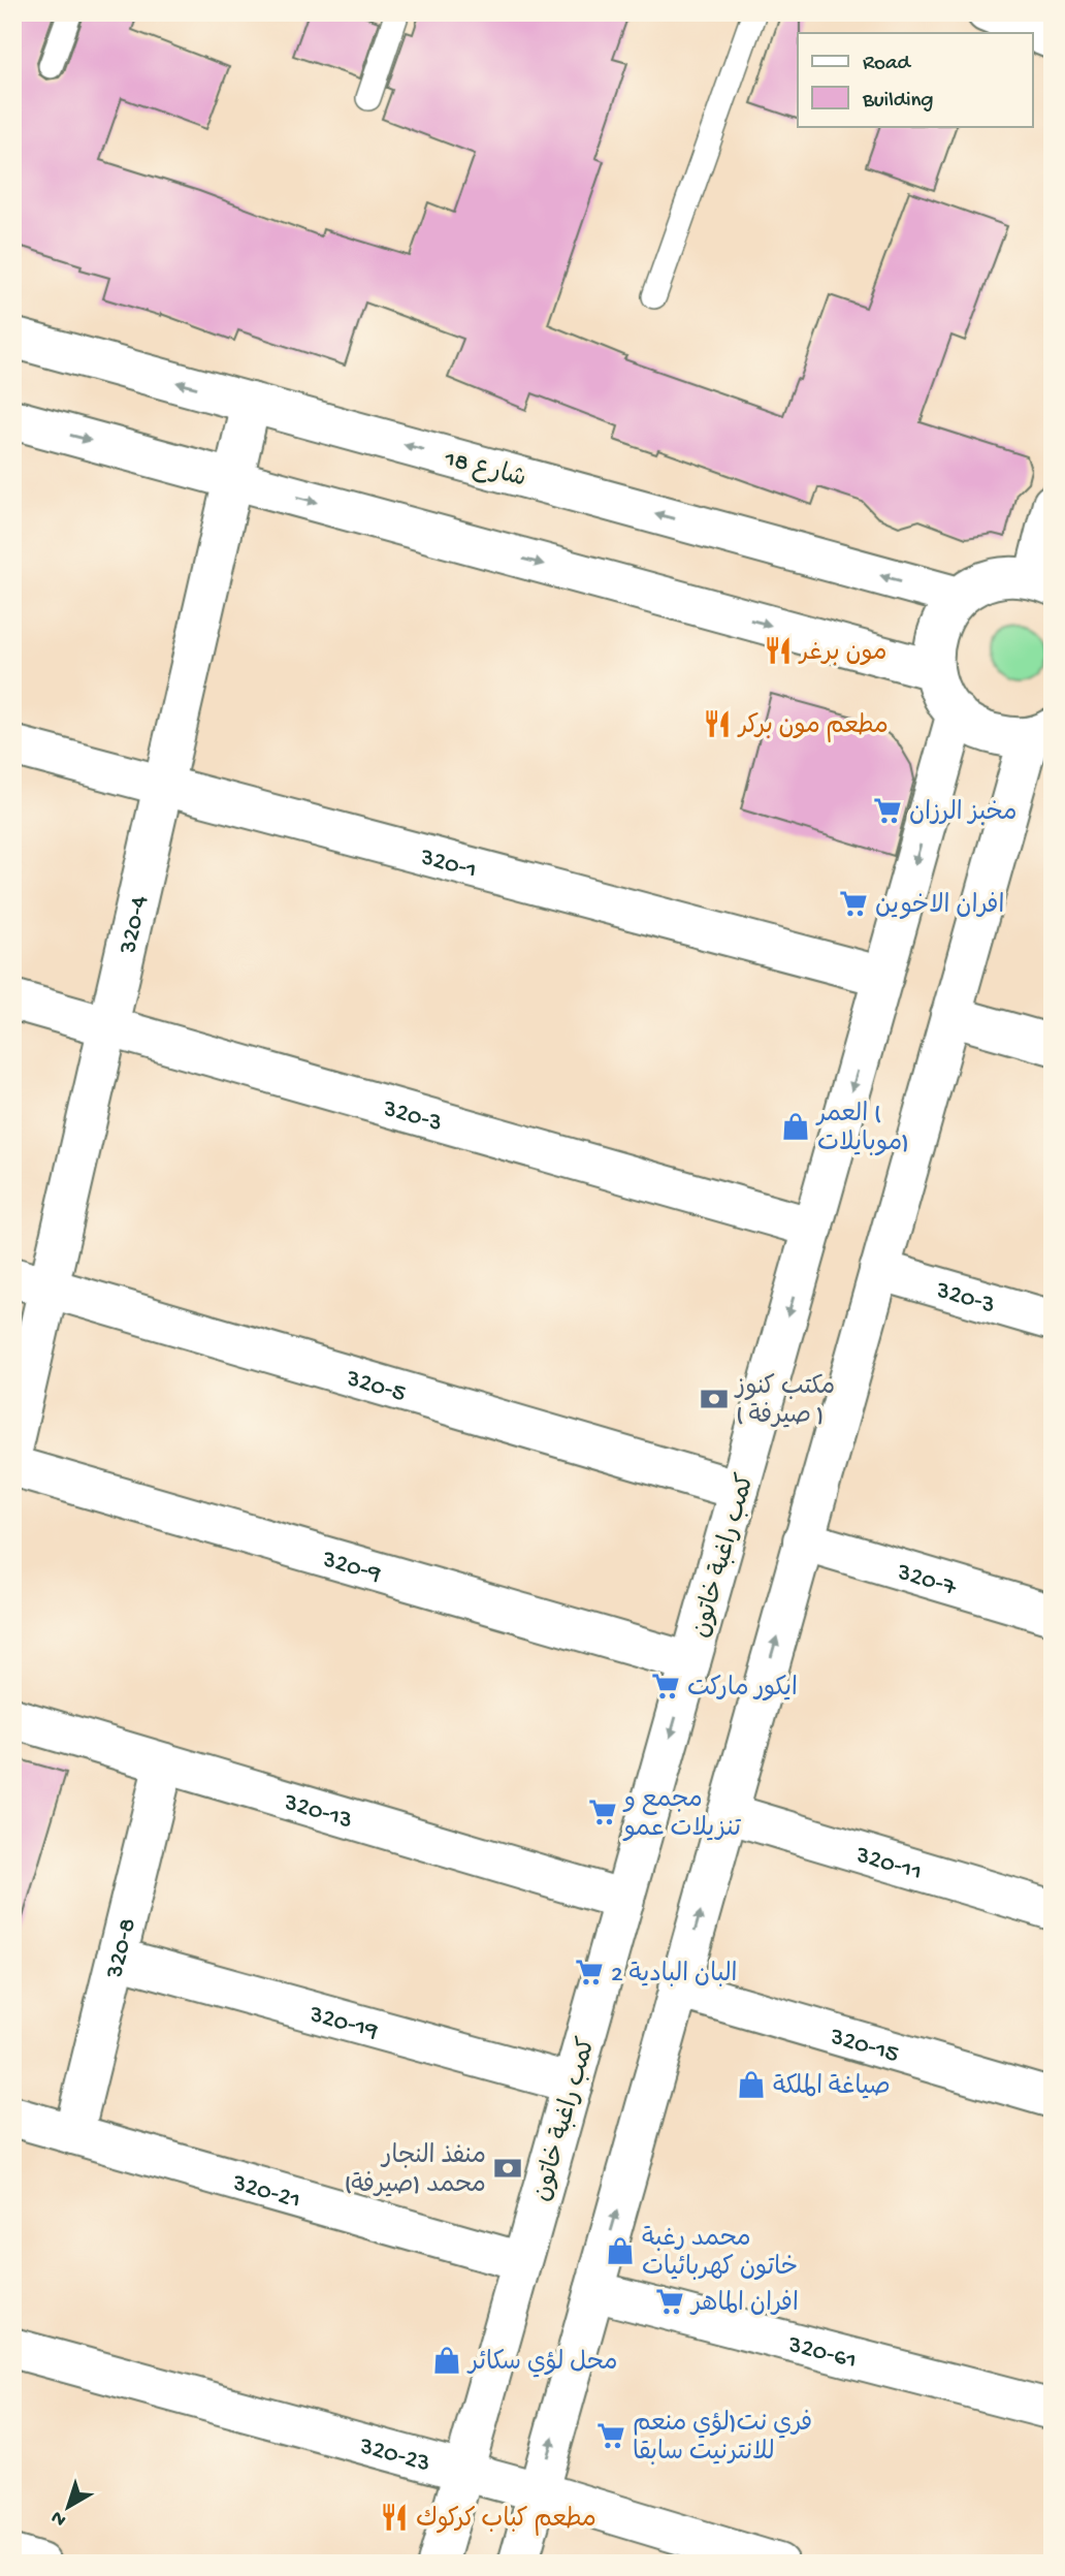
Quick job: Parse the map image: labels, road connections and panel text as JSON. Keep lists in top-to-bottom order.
{
  "streets": {
    "street": [
      "شارع 18",
      "320-1",
      "320-4",
      "320-3",
      "320-5",
      "كمب راغبة خاتون",
      "320-9",
      "320-7",
      "320-13",
      "320-11",
      "320-8",
      "320-19",
      "320-15",
      "320-21",
      "320-61",
      "320-23"
    ]
  },
  "crossings": [
    ["شارع 18", "320-4"],
    ["320-1", "320-4"],
    ["320-1", "كمب راغبة خاتون"],
    ["320-4", "320-3"],
    ["320-4", "320-5"],
    ["320-3", "كمب راغبة خاتون"],
    ["320-5", "كمب راغبة خاتون"],
    ["كمب راغبة خاتون", "320-9"],
    ["كمب راغبة خاتون", "320-13"],
    ["كمب راغبة خاتون", "320-19"],
    ["كمب راغبة خاتون", "320-21"],
    ["كمب راغبة خاتون", "320-23"],
    ["320-13", "320-8"],
    ["320-8", "320-19"],
    ["320-8", "320-21"]
  ],
  "places": {
    "restaurant": ["مون برغر", "مطعم مون بركر", "مطعم كباب كركوك"],
    "supermarket": [
      "مخبز الرزان",
      "افران الاخوين",
      "ايكور ماركت",
      "مجمع و تنزيلات عمو",
      "البان البادية 2",
      "افران الماهر",
      "فري نت(لؤي منعم للانترنيت سابقا"
    ],
    "shop": [
      "العمر ( موبايلات)",
      "صياغة الملكة",
      "محمد رغبة خاتون كهربائيات",
      "محل لؤي سكائر"
    ],
    "bank": ["مكتب كنوز ( صيرفة )", "منفذ النجار محمد (صيرفة)"]
  },
  "legend": ["Road", "Building"],
  "north": "bottom left"
}
